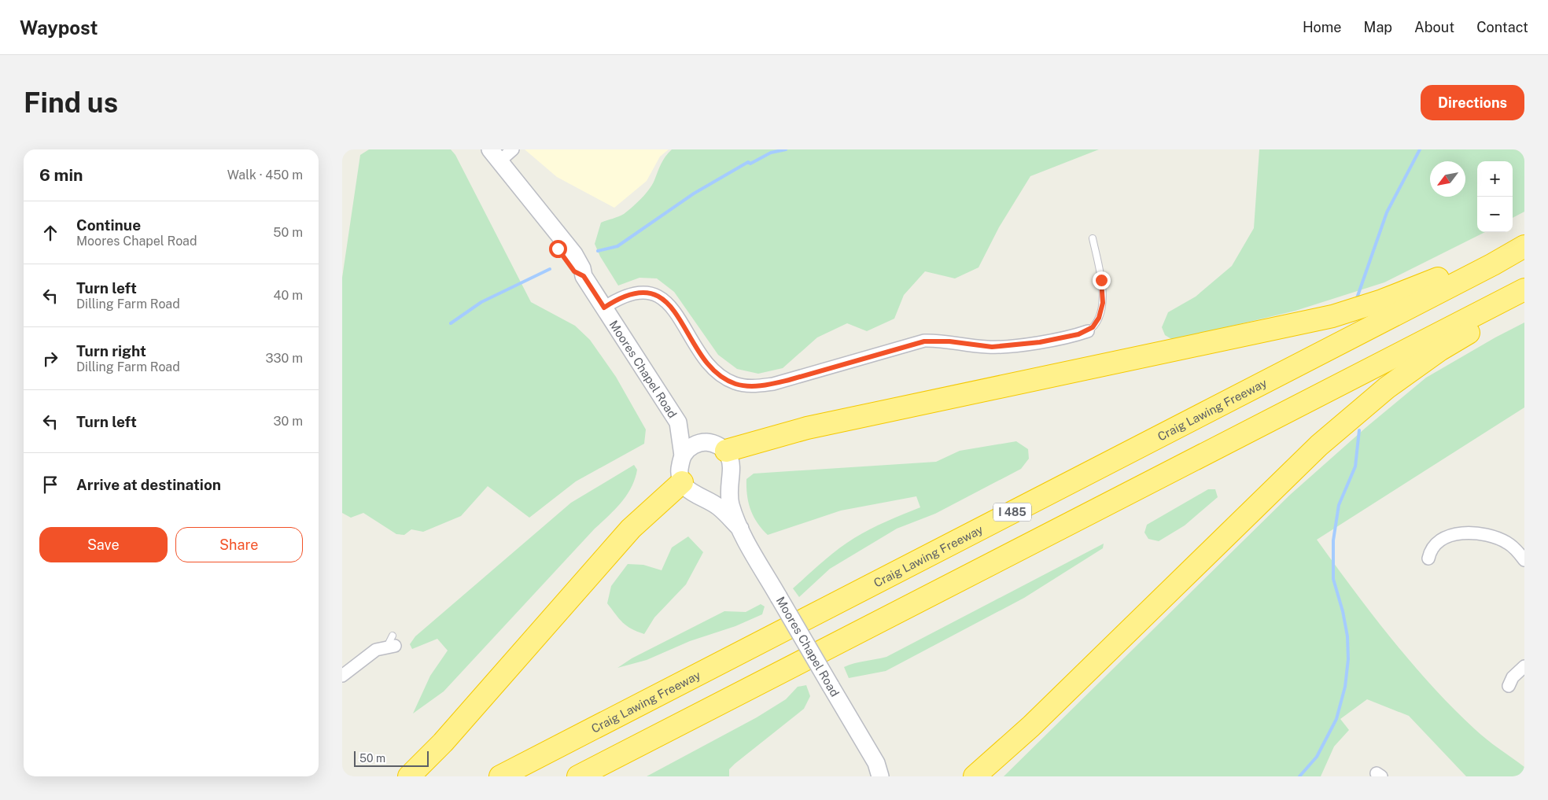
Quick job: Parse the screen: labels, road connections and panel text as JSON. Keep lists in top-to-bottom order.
{
  "streets": {
    "highway": ["Craig Lawing Freeway", "I 485"],
    "main road": ["Moores Chapel Road"]
  },
  "scale_bar": "50 m",
  "north": "bottom left",
  "page": {
    "header": "Waypost",
    "nav": [
      "Home",
      "Map",
      "About",
      "Contact"
    ],
    "buttons": [
      "Directions",
      ["Save", "Share"]
    ],
    "title": "Find us",
    "heading": ["6 min", "Walk · 450 m"],
    "map_buttons": ["+", "−"],
    "list": [
      ["Continue", "Moores Chapel Road", "50 m"],
      ["Turn left", "Dilling Farm Road", "40 m"],
      ["Turn right", "Dilling Farm Road", "330 m"],
      ["Turn left", "30 m"],
      "Arrive at destination"
    ],
    "scale": "50 m"
  }
}
